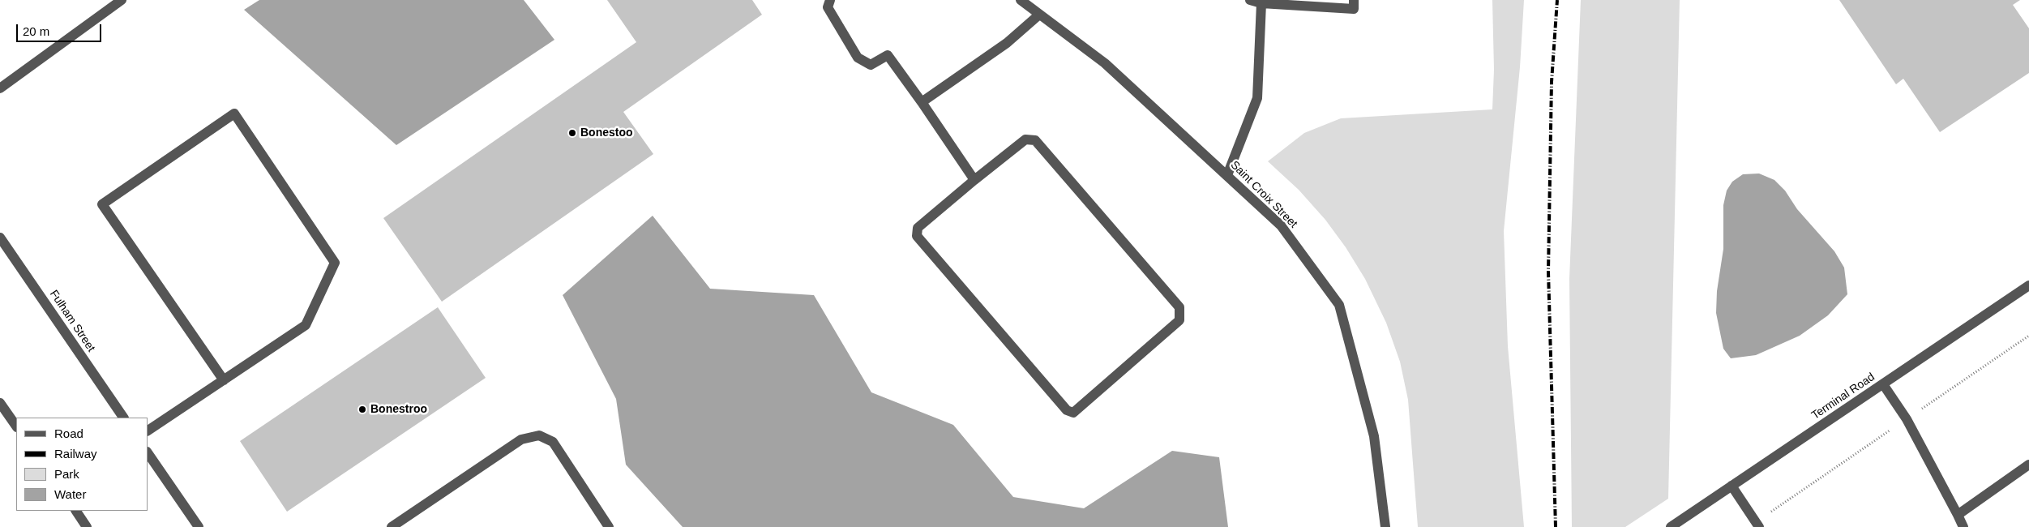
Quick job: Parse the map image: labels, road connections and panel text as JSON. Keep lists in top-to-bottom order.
{
  "streets": {
    "street": ["Saint Croix Street", "Fulham Street", "Terminal Road"]
  },
  "places": ["Bonestoo", "Bonestroo"],
  "legend": [
    "Road",
    "Railway",
    "Park",
    "Water"
  ],
  "scale_bar": "20 m"
}
